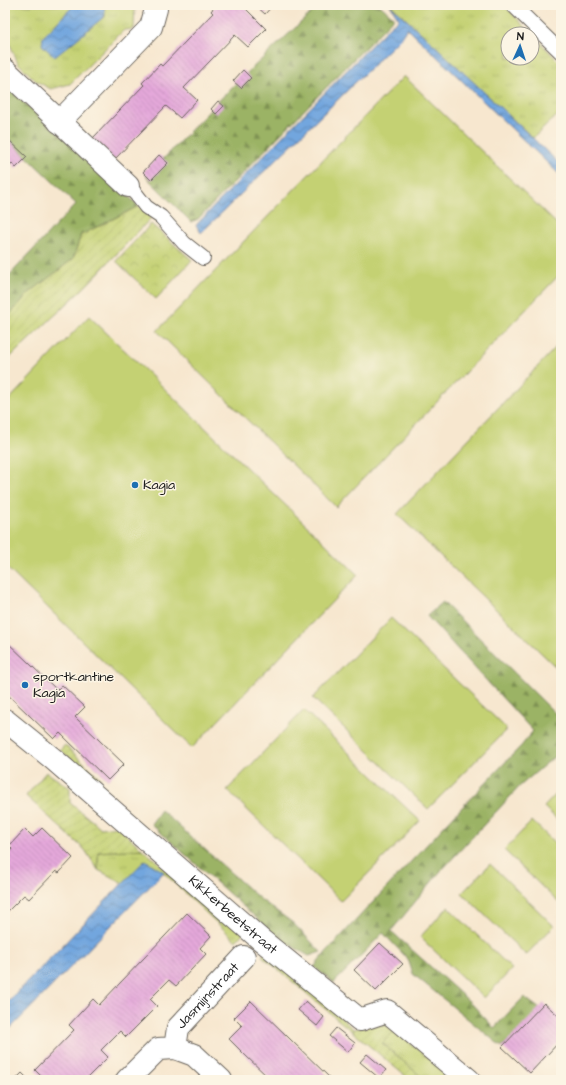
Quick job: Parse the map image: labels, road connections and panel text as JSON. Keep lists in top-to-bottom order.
{
  "streets": {
    "street": ["Kikkerbeetstraat", "Jasmijnstraat"]
  },
  "places": ["Kagia", "sportkantine Kagia"],
  "north": "top"
}
